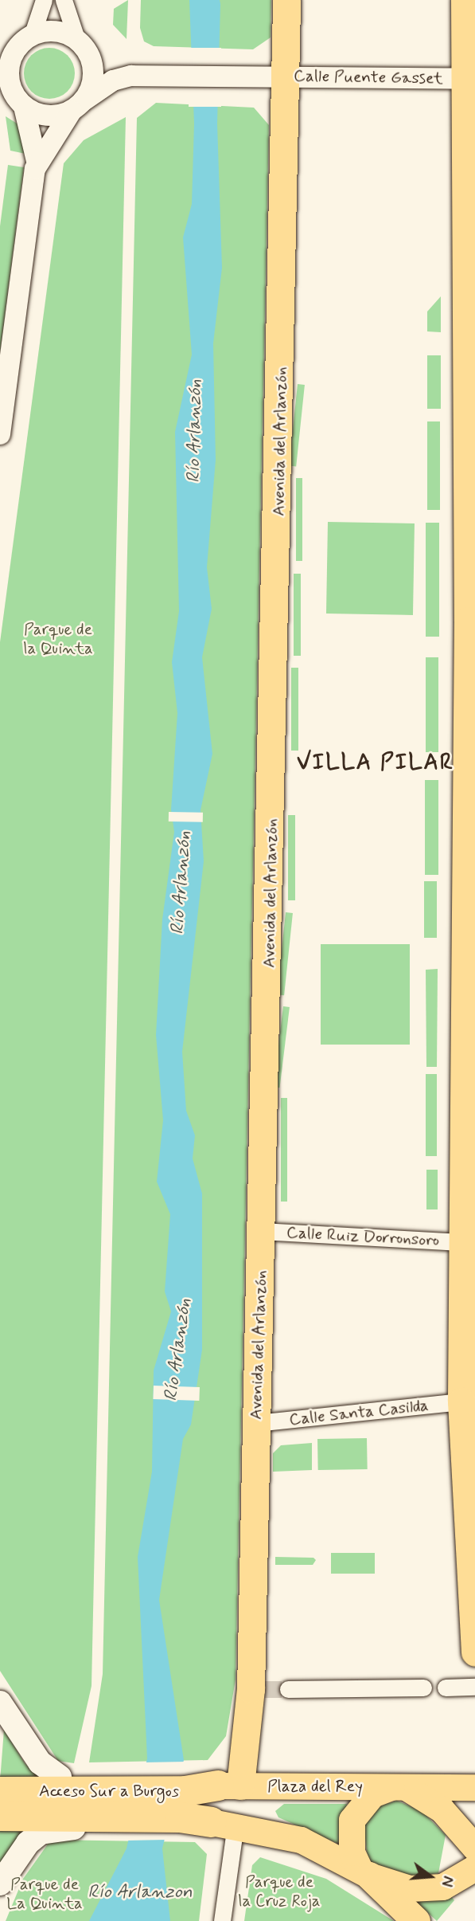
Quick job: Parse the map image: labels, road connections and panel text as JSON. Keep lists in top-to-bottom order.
{
  "streets": {
    "highway": ["Avenida del Arlanzón", "Acceso Sur a Burgos"],
    "main road": ["Plaza del Rey"],
    "street": ["Calle Puente Gasset", "Calle Ruiz Dorronsoro", "Calle Santa Casilda"]
  },
  "crossings": [
    ["Calle Puente Gasset", "Avenida del Arlanzón"],
    ["Avenida del Arlanzón", "Calle Ruiz Dorronsoro"],
    ["Avenida del Arlanzón", "Calle Santa Casilda"],
    ["Avenida del Arlanzón", "Plaza del Rey"]
  ],
  "districts": ["VILLA PILAR"],
  "water": ["Río Arlanzón", "Río Arlanzon"],
  "parks": ["Parque de la Quinta", "Parque de la Cruz Roja", "Parque de La Quinta"],
  "north": "right"
}
